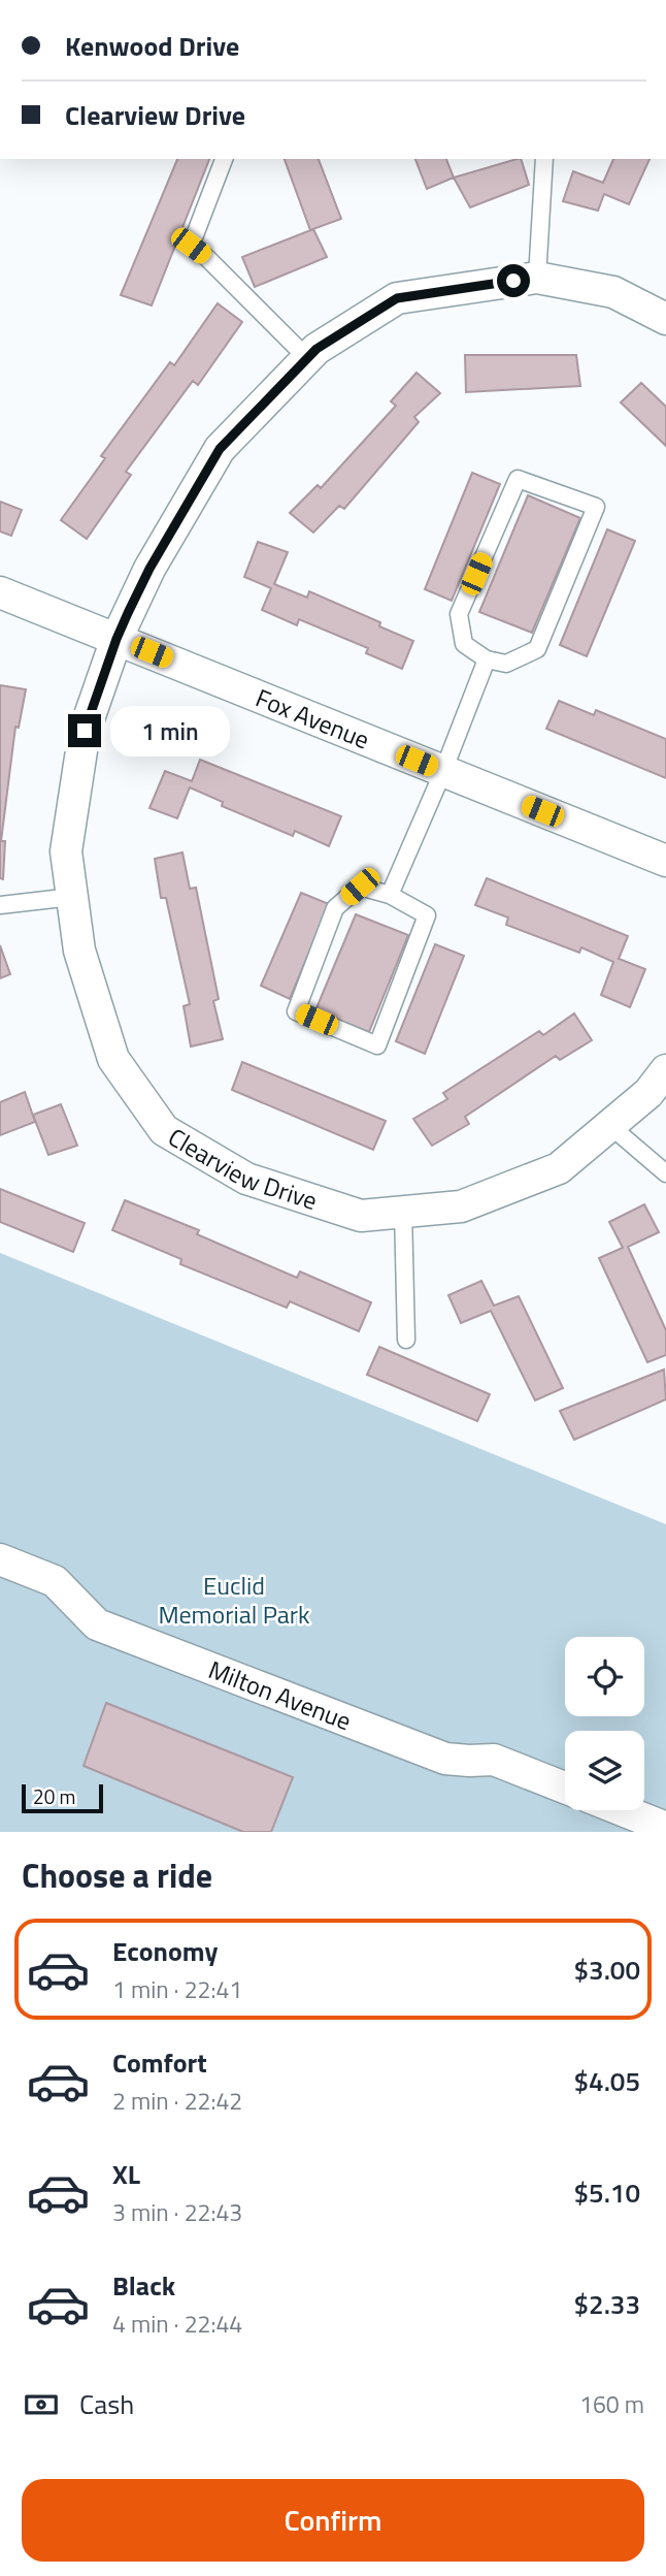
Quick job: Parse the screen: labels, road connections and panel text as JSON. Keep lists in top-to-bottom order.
{
  "streets": {
    "street": ["Fox Avenue", "Clearview Drive", "Milton Avenue"]
  },
  "crossings": [
    ["Fox Avenue", "Clearview Drive"]
  ],
  "parks": ["Euclid Memorial Park"],
  "scale_bar": "20 m",
  "page": {
    "banner": ["Kenwood Drive", "Clearview Drive"],
    "bubble": "1 min",
    "scale": "20 m",
    "heading": "Choose a ride",
    "list": [
      {
        "name": "Economy",
        "note": "1 min · 22:41",
        "value": "$3.00"
      },
      {
        "name": "Comfort",
        "note": "2 min · 22:42",
        "value": "$4.05"
      },
      {
        "name": "XL",
        "note": "3 min · 22:43",
        "value": "$5.10"
      },
      {
        "name": "Black",
        "note": "4 min · 22:44",
        "value": "$2.33"
      }
    ],
    "pay": ["Cash", "160 m"],
    "buttons": "Confirm"
  }
}
